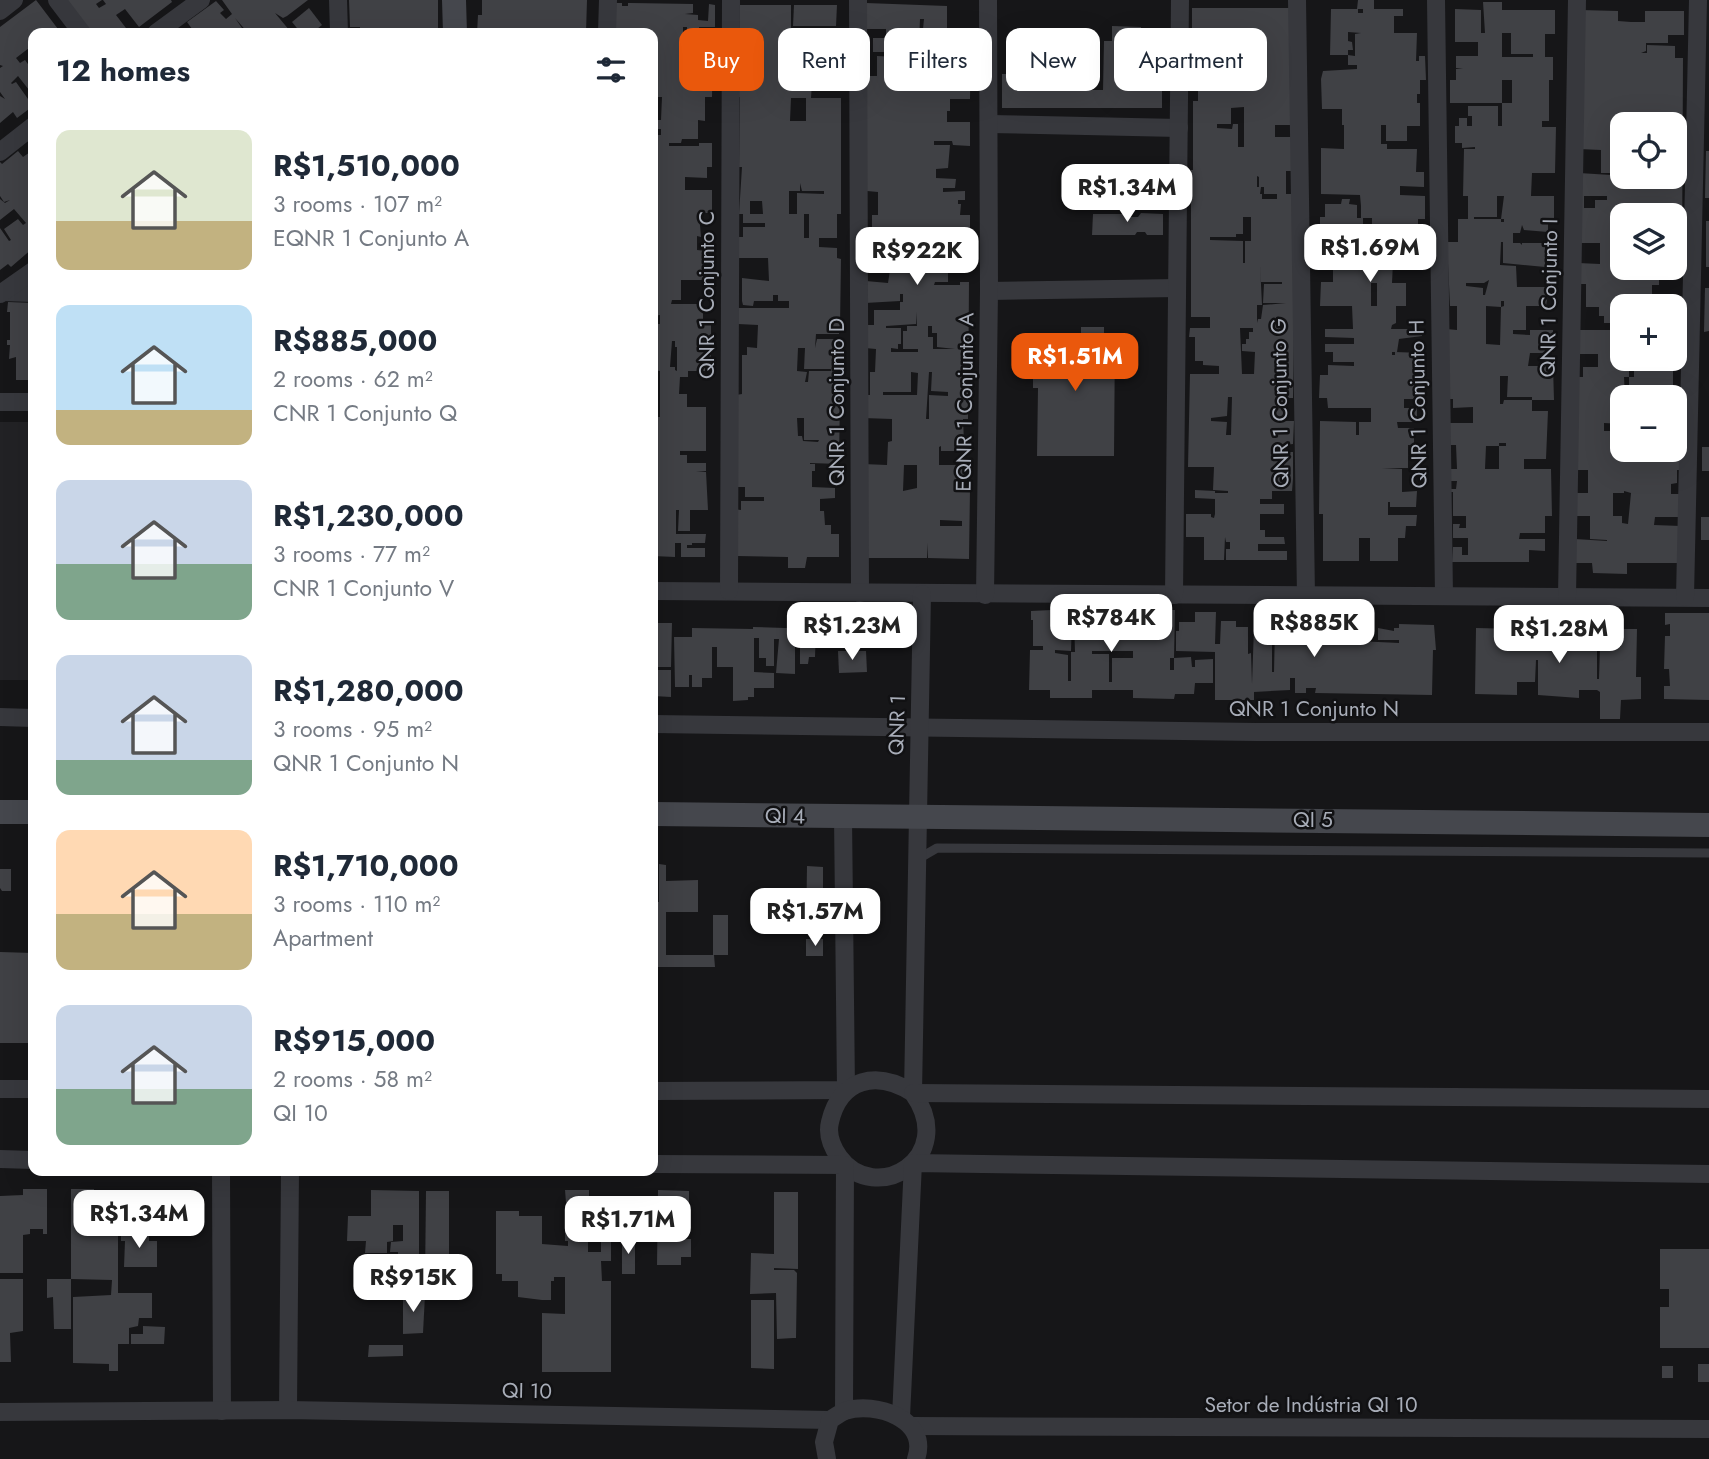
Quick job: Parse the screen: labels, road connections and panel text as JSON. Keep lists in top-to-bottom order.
{
  "streets": {
    "street": [
      "QNR 1 Conjunto C",
      "QNR 1 Conjunto I",
      "QNR 1 Conjunto D",
      "EQNR 1 Conjunto A",
      "QNR 1 Conjunto G",
      "QNR 1 Conjunto H",
      "QNR 1 Conjunto N",
      "QNR 1",
      "QI 4",
      "QI 5",
      "QI 10",
      "Setor de Indústria QI 10"
    ]
  },
  "crossings": [
    ["QNR 1 Conjunto N", "QNR 1"],
    ["QNR 1", "QI 4"],
    ["QNR 1", "QI 5"],
    ["QI 4", "QI 5"],
    ["QI 10", "Setor de Indústria QI 10"]
  ],
  "page": {
    "chip": [
      "Buy",
      "Rent",
      "Filters",
      "New",
      "Apartment"
    ],
    "heading": "12 homes",
    "map_buttons": ["+", "−"],
    "list": [
      {
        "name": "R$1,510,000",
        "note": "3 rooms · 107 m² · EQNR 1 Conjunto A"
      },
      {
        "name": "R$885,000",
        "note": "2 rooms · 62 m² · CNR 1 Conjunto Q"
      },
      {
        "name": "R$1,230,000",
        "note": "3 rooms · 77 m² · CNR 1 Conjunto V"
      },
      {
        "name": "R$1,280,000",
        "note": "3 rooms · 95 m² · QNR 1 Conjunto N"
      },
      {
        "name": "R$1,710,000",
        "note": "3 rooms · 110 m² · Apartment"
      },
      {
        "name": "R$915,000",
        "note": "2 rooms · 58 m² · QI 10"
      }
    ],
    "price": [
      "R$1.34M",
      "R$1.69M",
      "R$922K",
      "R$1.51M",
      "R$784K",
      "R$885K",
      "R$1.23M",
      "R$1.28M",
      "R$1.57M",
      "R$1.34M",
      "R$1.71M",
      "R$915K"
    ]
  }
}
